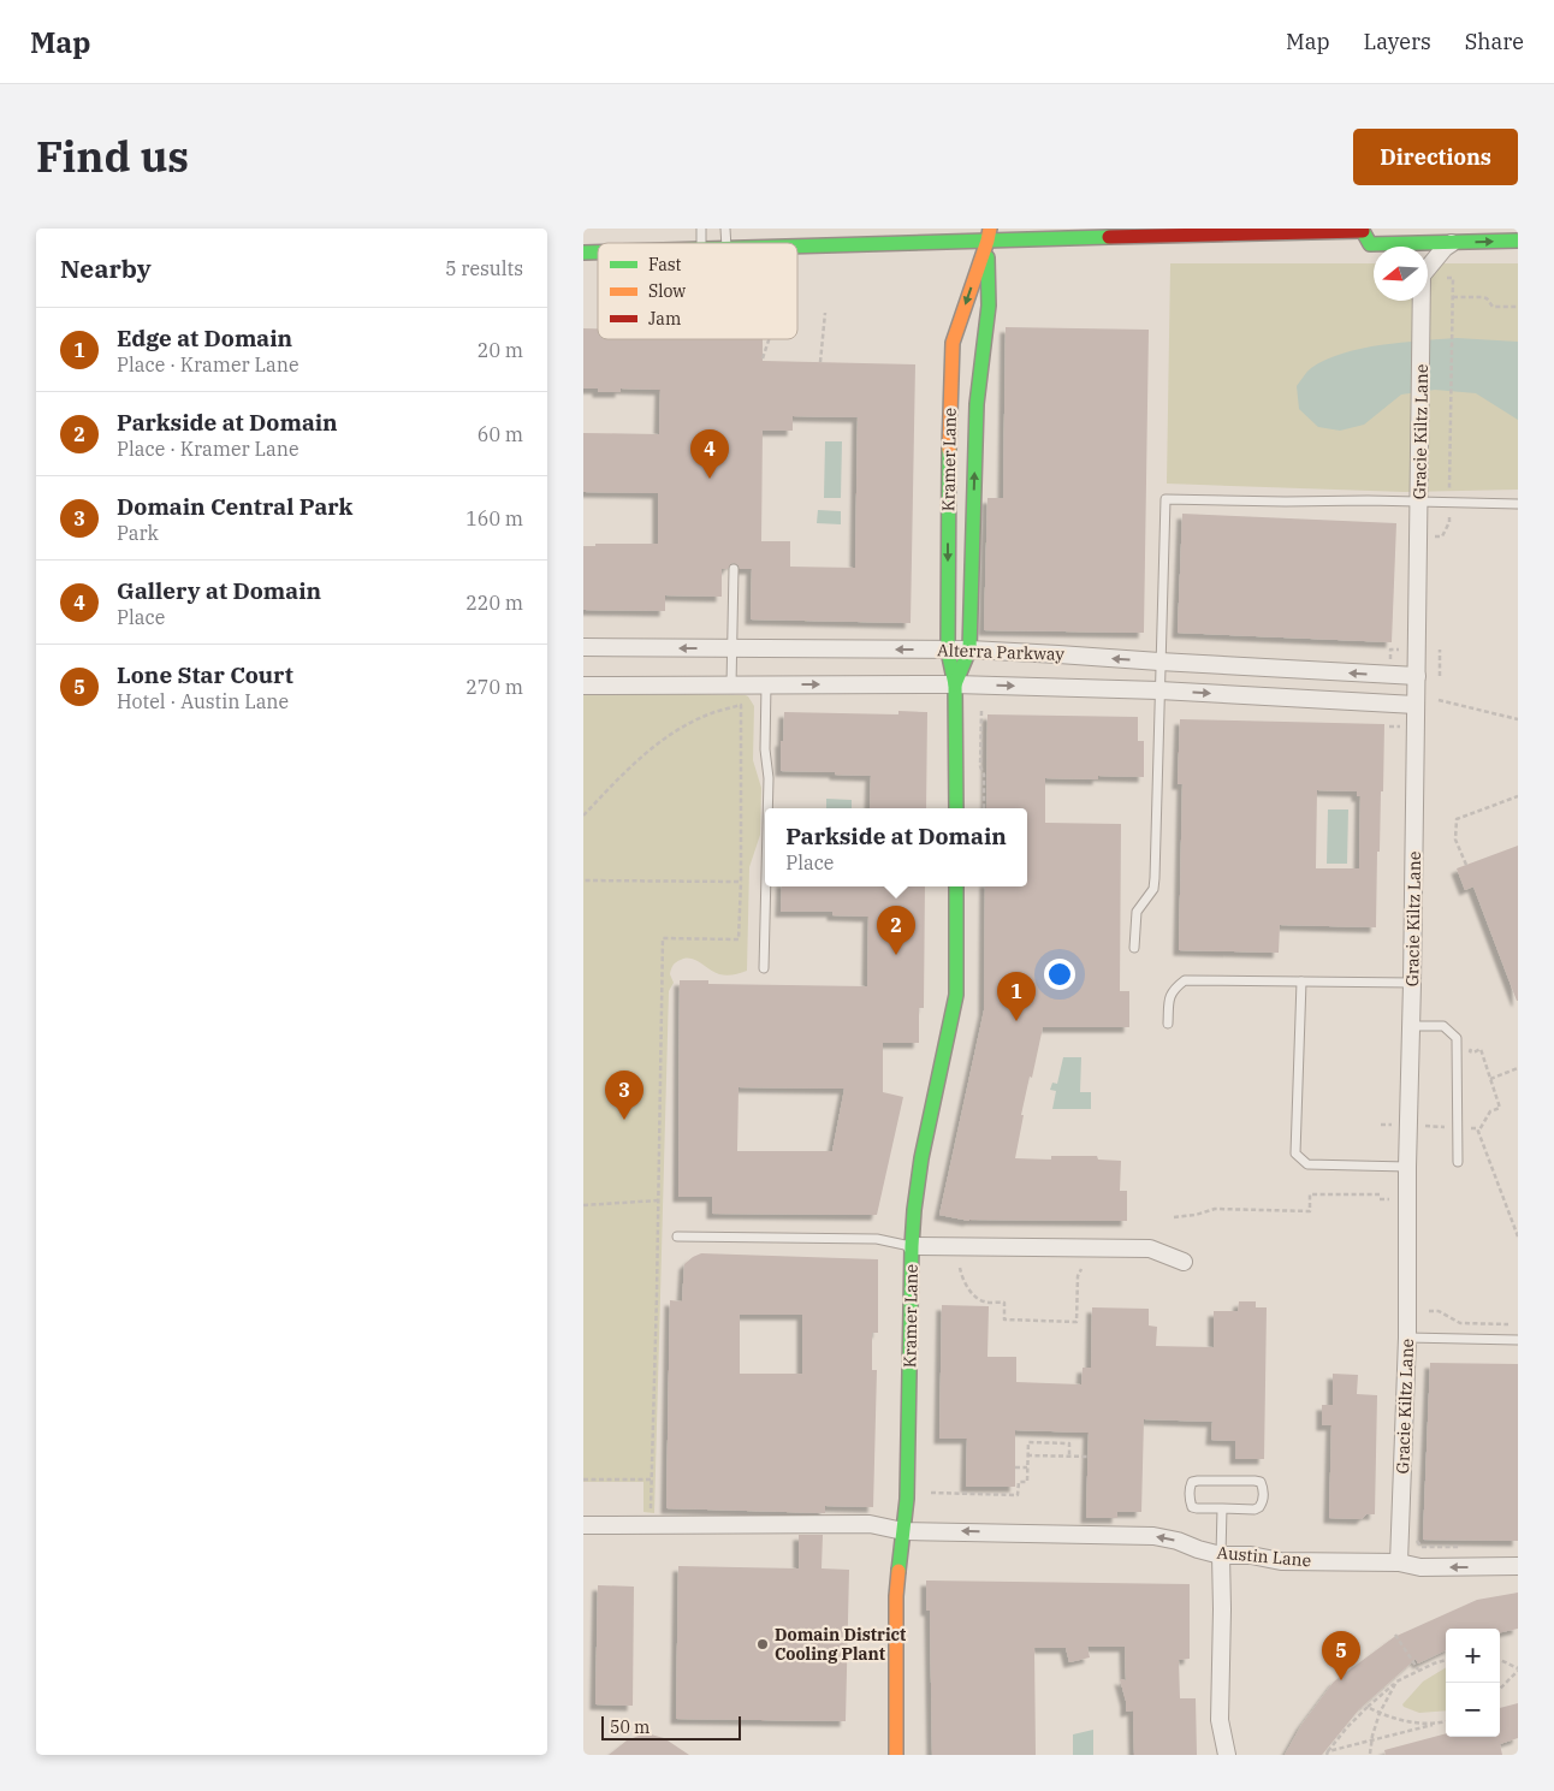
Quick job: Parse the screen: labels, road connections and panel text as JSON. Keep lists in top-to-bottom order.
{
  "streets": {
    "street": [
      "Gracie Kiltz Lane",
      "Kramer Lane",
      "Alterra Parkway",
      "Austin Lane"
    ]
  },
  "crossings": [
    ["Gracie Kiltz Lane", "Alterra Parkway"],
    ["Gracie Kiltz Lane", "Austin Lane"],
    ["Kramer Lane", "Alterra Parkway"],
    ["Kramer Lane", "Austin Lane"]
  ],
  "one_way": ["Austin Lane"],
  "places": ["Domain District Cooling Plant"],
  "legend": ["Fast", "Slow", "Jam"],
  "scale_bar": "50 m",
  "north": "left",
  "page": {
    "header": "Map",
    "nav": ["Map", "Layers", "Share"],
    "title": "Find us",
    "buttons": "Directions",
    "heading": ["Nearby", "5 results"],
    "list": [
      {
        "mark": "1",
        "name": "Edge at Domain",
        "note": "Place · Kramer Lane",
        "value": "20 m"
      },
      {
        "mark": "2",
        "name": "Parkside at Domain",
        "note": "Place · Kramer Lane",
        "value": "60 m"
      },
      {
        "mark": "3",
        "name": "Domain Central Park",
        "note": "Park",
        "value": "160 m"
      },
      {
        "mark": "4",
        "name": "Gallery at Domain",
        "note": "Place",
        "value": "220 m"
      },
      {
        "mark": "5",
        "name": "Lone Star Court",
        "note": "Hotel · Austin Lane",
        "value": "270 m"
      }
    ],
    "pins": [
      "4",
      "2",
      "1",
      "3",
      "5"
    ],
    "popup": ["Parkside at Domain", "Place"],
    "map_buttons": ["+", "−"],
    "scale": "50 m"
  }
}
